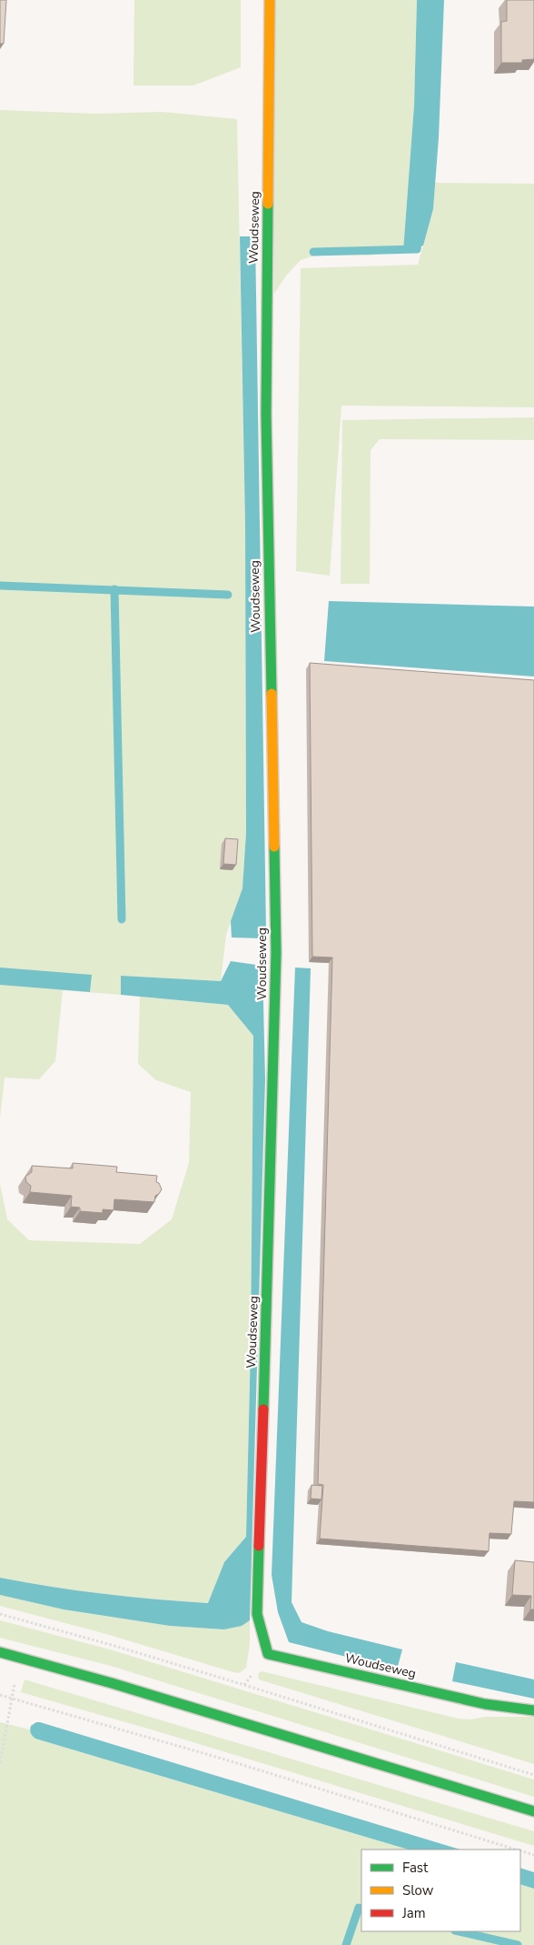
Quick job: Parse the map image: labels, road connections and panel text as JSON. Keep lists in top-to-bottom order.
{
  "streets": {
    "street": ["Woudseweg"]
  },
  "legend": ["Fast", "Slow", "Jam"]
}
